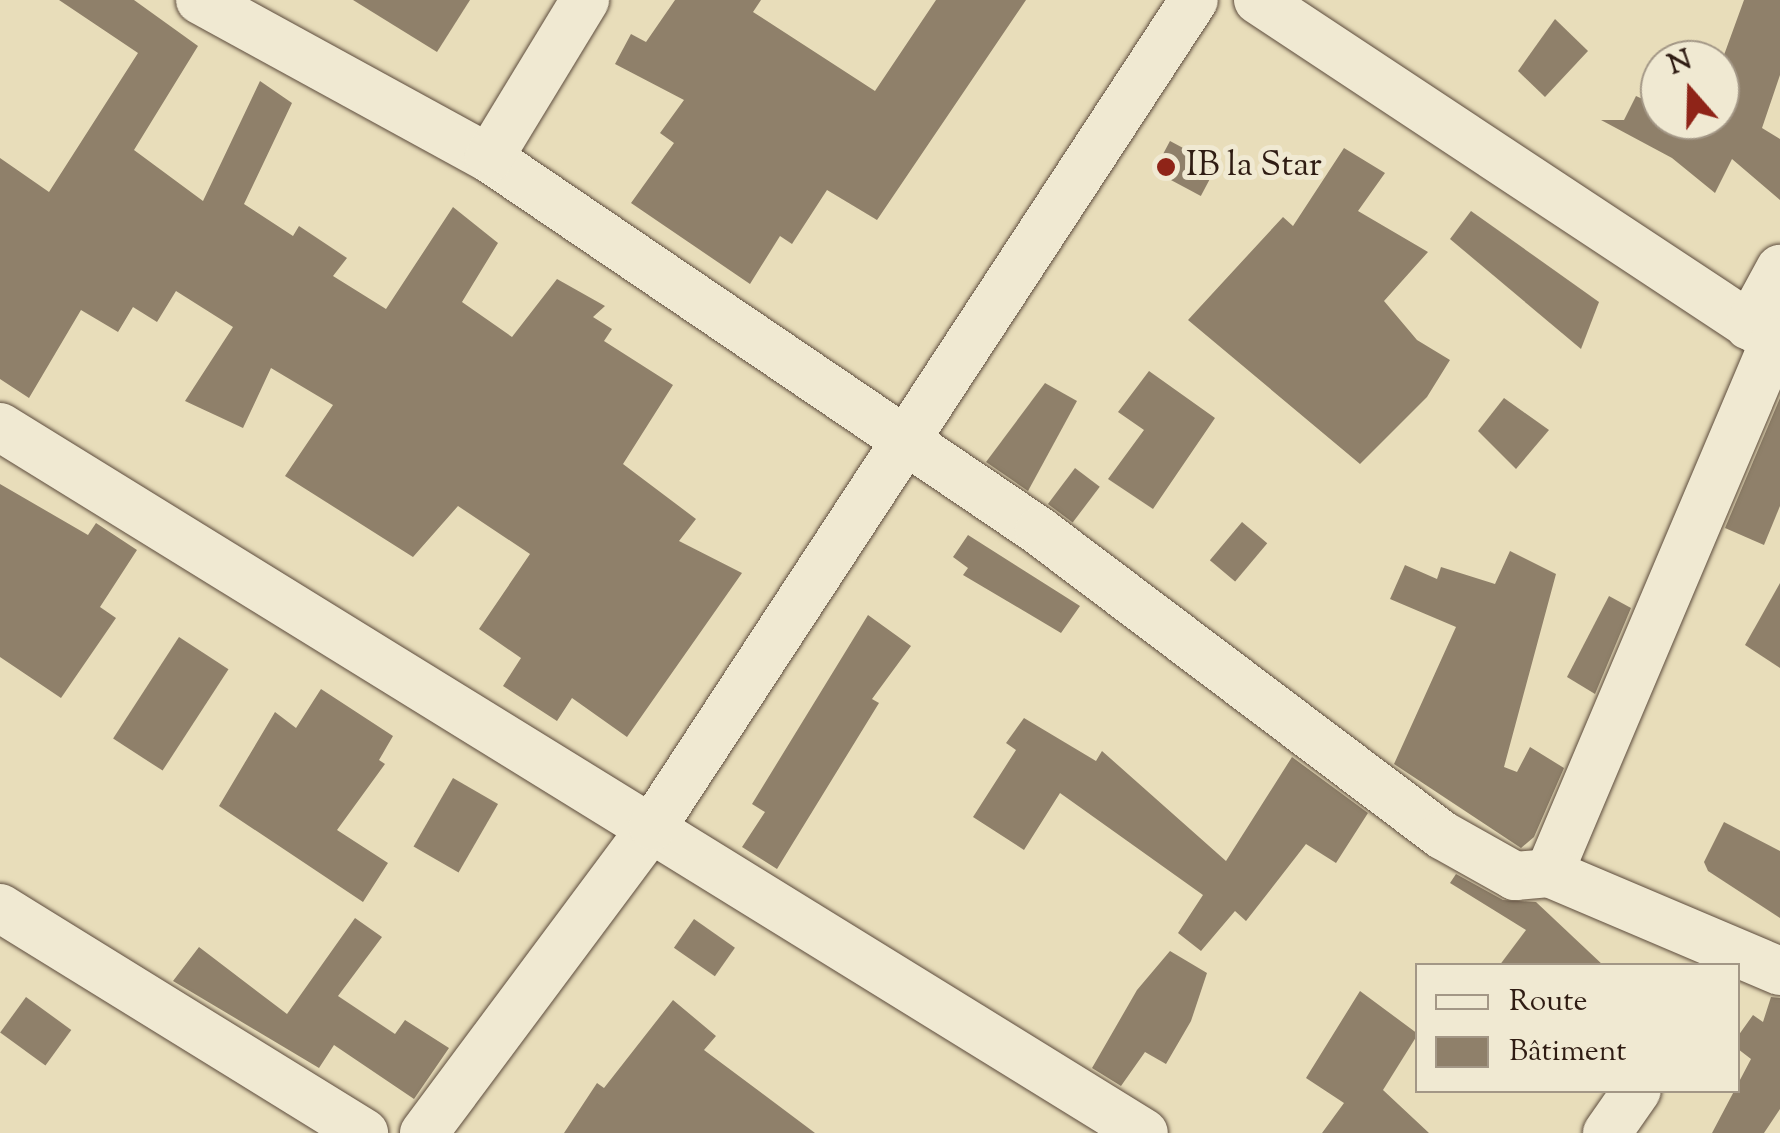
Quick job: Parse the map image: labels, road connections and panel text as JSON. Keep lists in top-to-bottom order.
{
  "places": ["IB la Star"],
  "legend": ["Route", "Bâtiment"],
  "north": "top"
}
